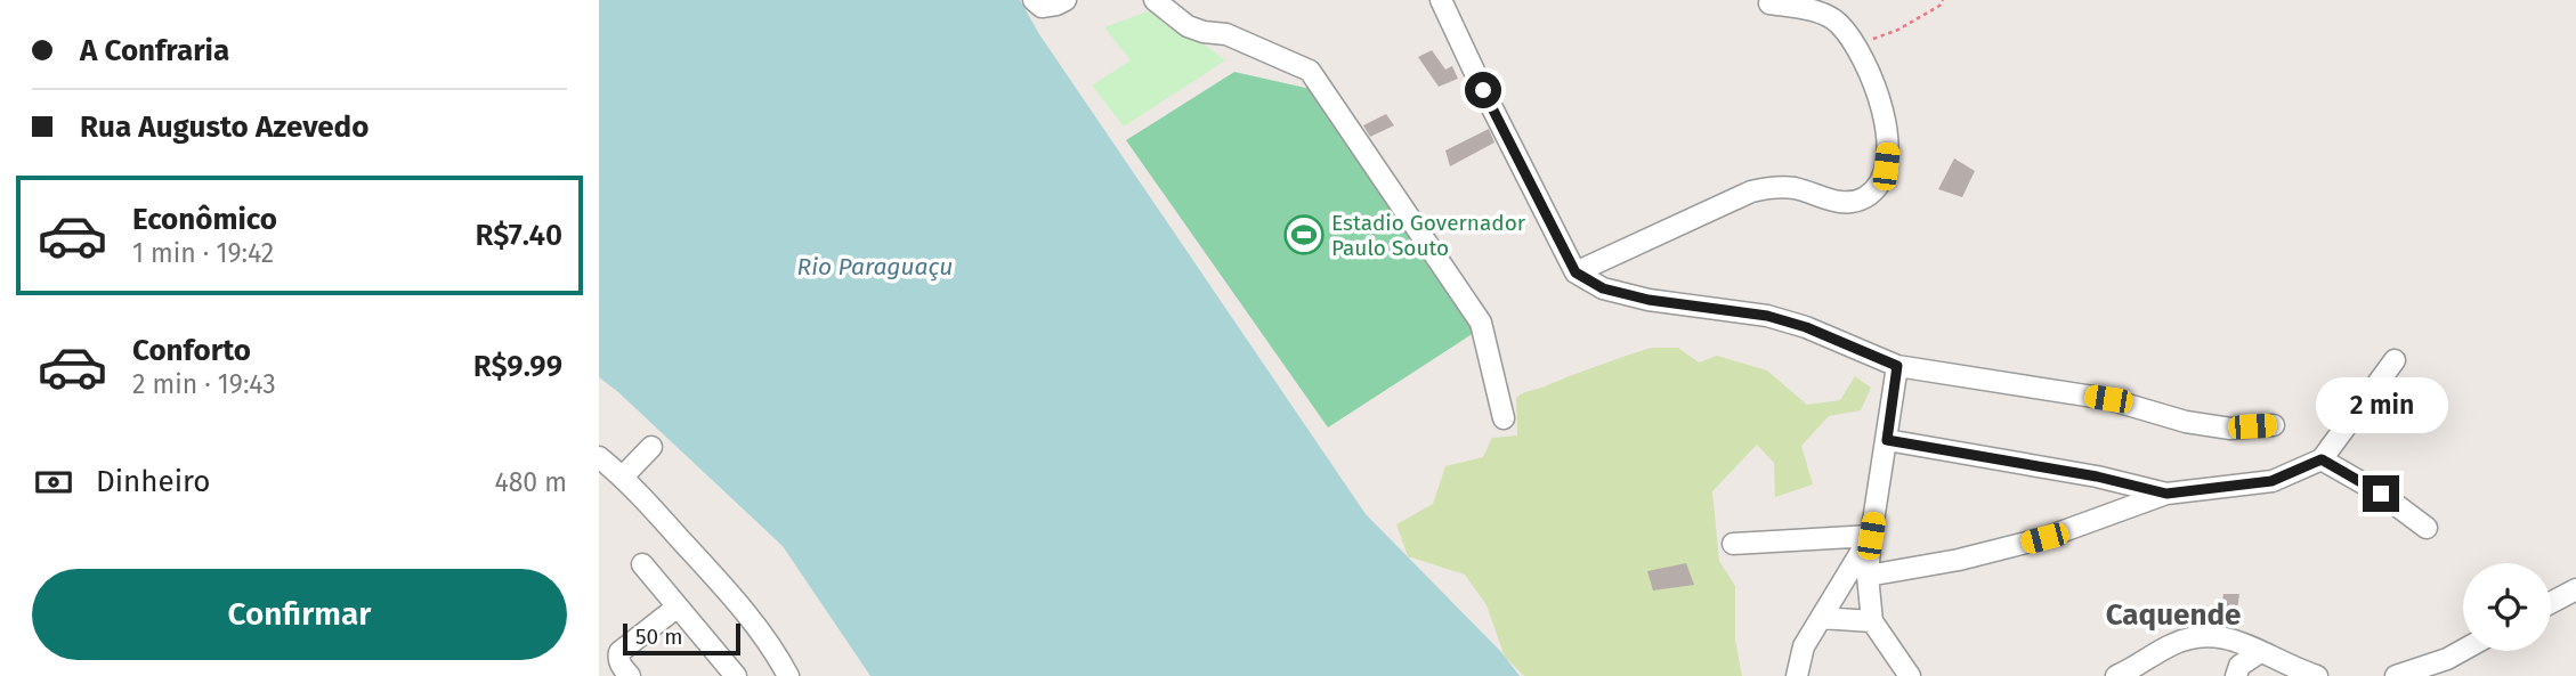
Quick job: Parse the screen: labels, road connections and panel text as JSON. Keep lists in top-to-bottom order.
{
  "districts": ["Caquende"],
  "water": ["Rio Paraguaçu"],
  "places": {
    "sports": ["Estadio Governador Paulo Souto"]
  },
  "scale_bar": "50 m",
  "page": {
    "banner": ["A Confraria", "Rua Augusto Azevedo"],
    "list": [
      {
        "name": "Econômico",
        "note": "1 min · 19:42",
        "value": "R$7.40"
      },
      {
        "name": "Conforto",
        "note": "2 min · 19:43",
        "value": "R$9.99"
      }
    ],
    "bubble": "2 min",
    "pay": ["Dinheiro", "480 m"],
    "buttons": "Confirmar",
    "scale": "50 m"
  }
}
